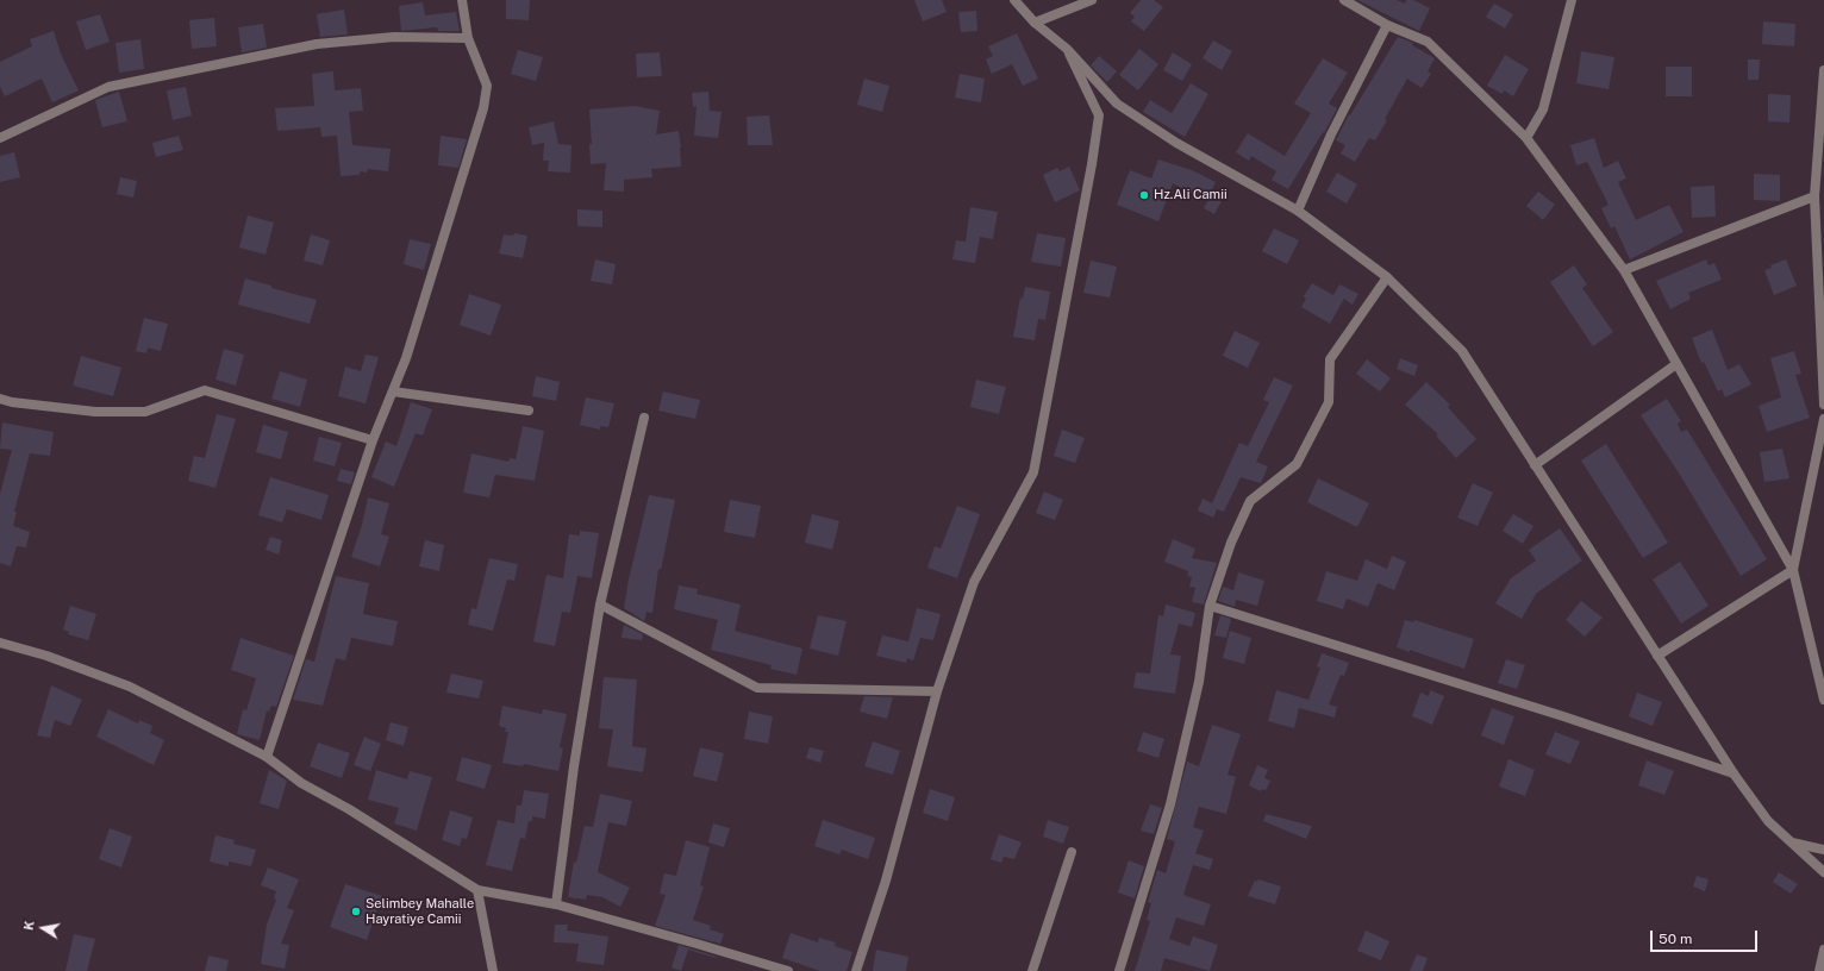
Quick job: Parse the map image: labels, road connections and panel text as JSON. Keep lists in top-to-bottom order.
{
  "places": ["Hz.Ali Camii", "Selimbey Mahalle Hayratiye Camii"],
  "scale_bar": "50 m",
  "north": "left"
}
